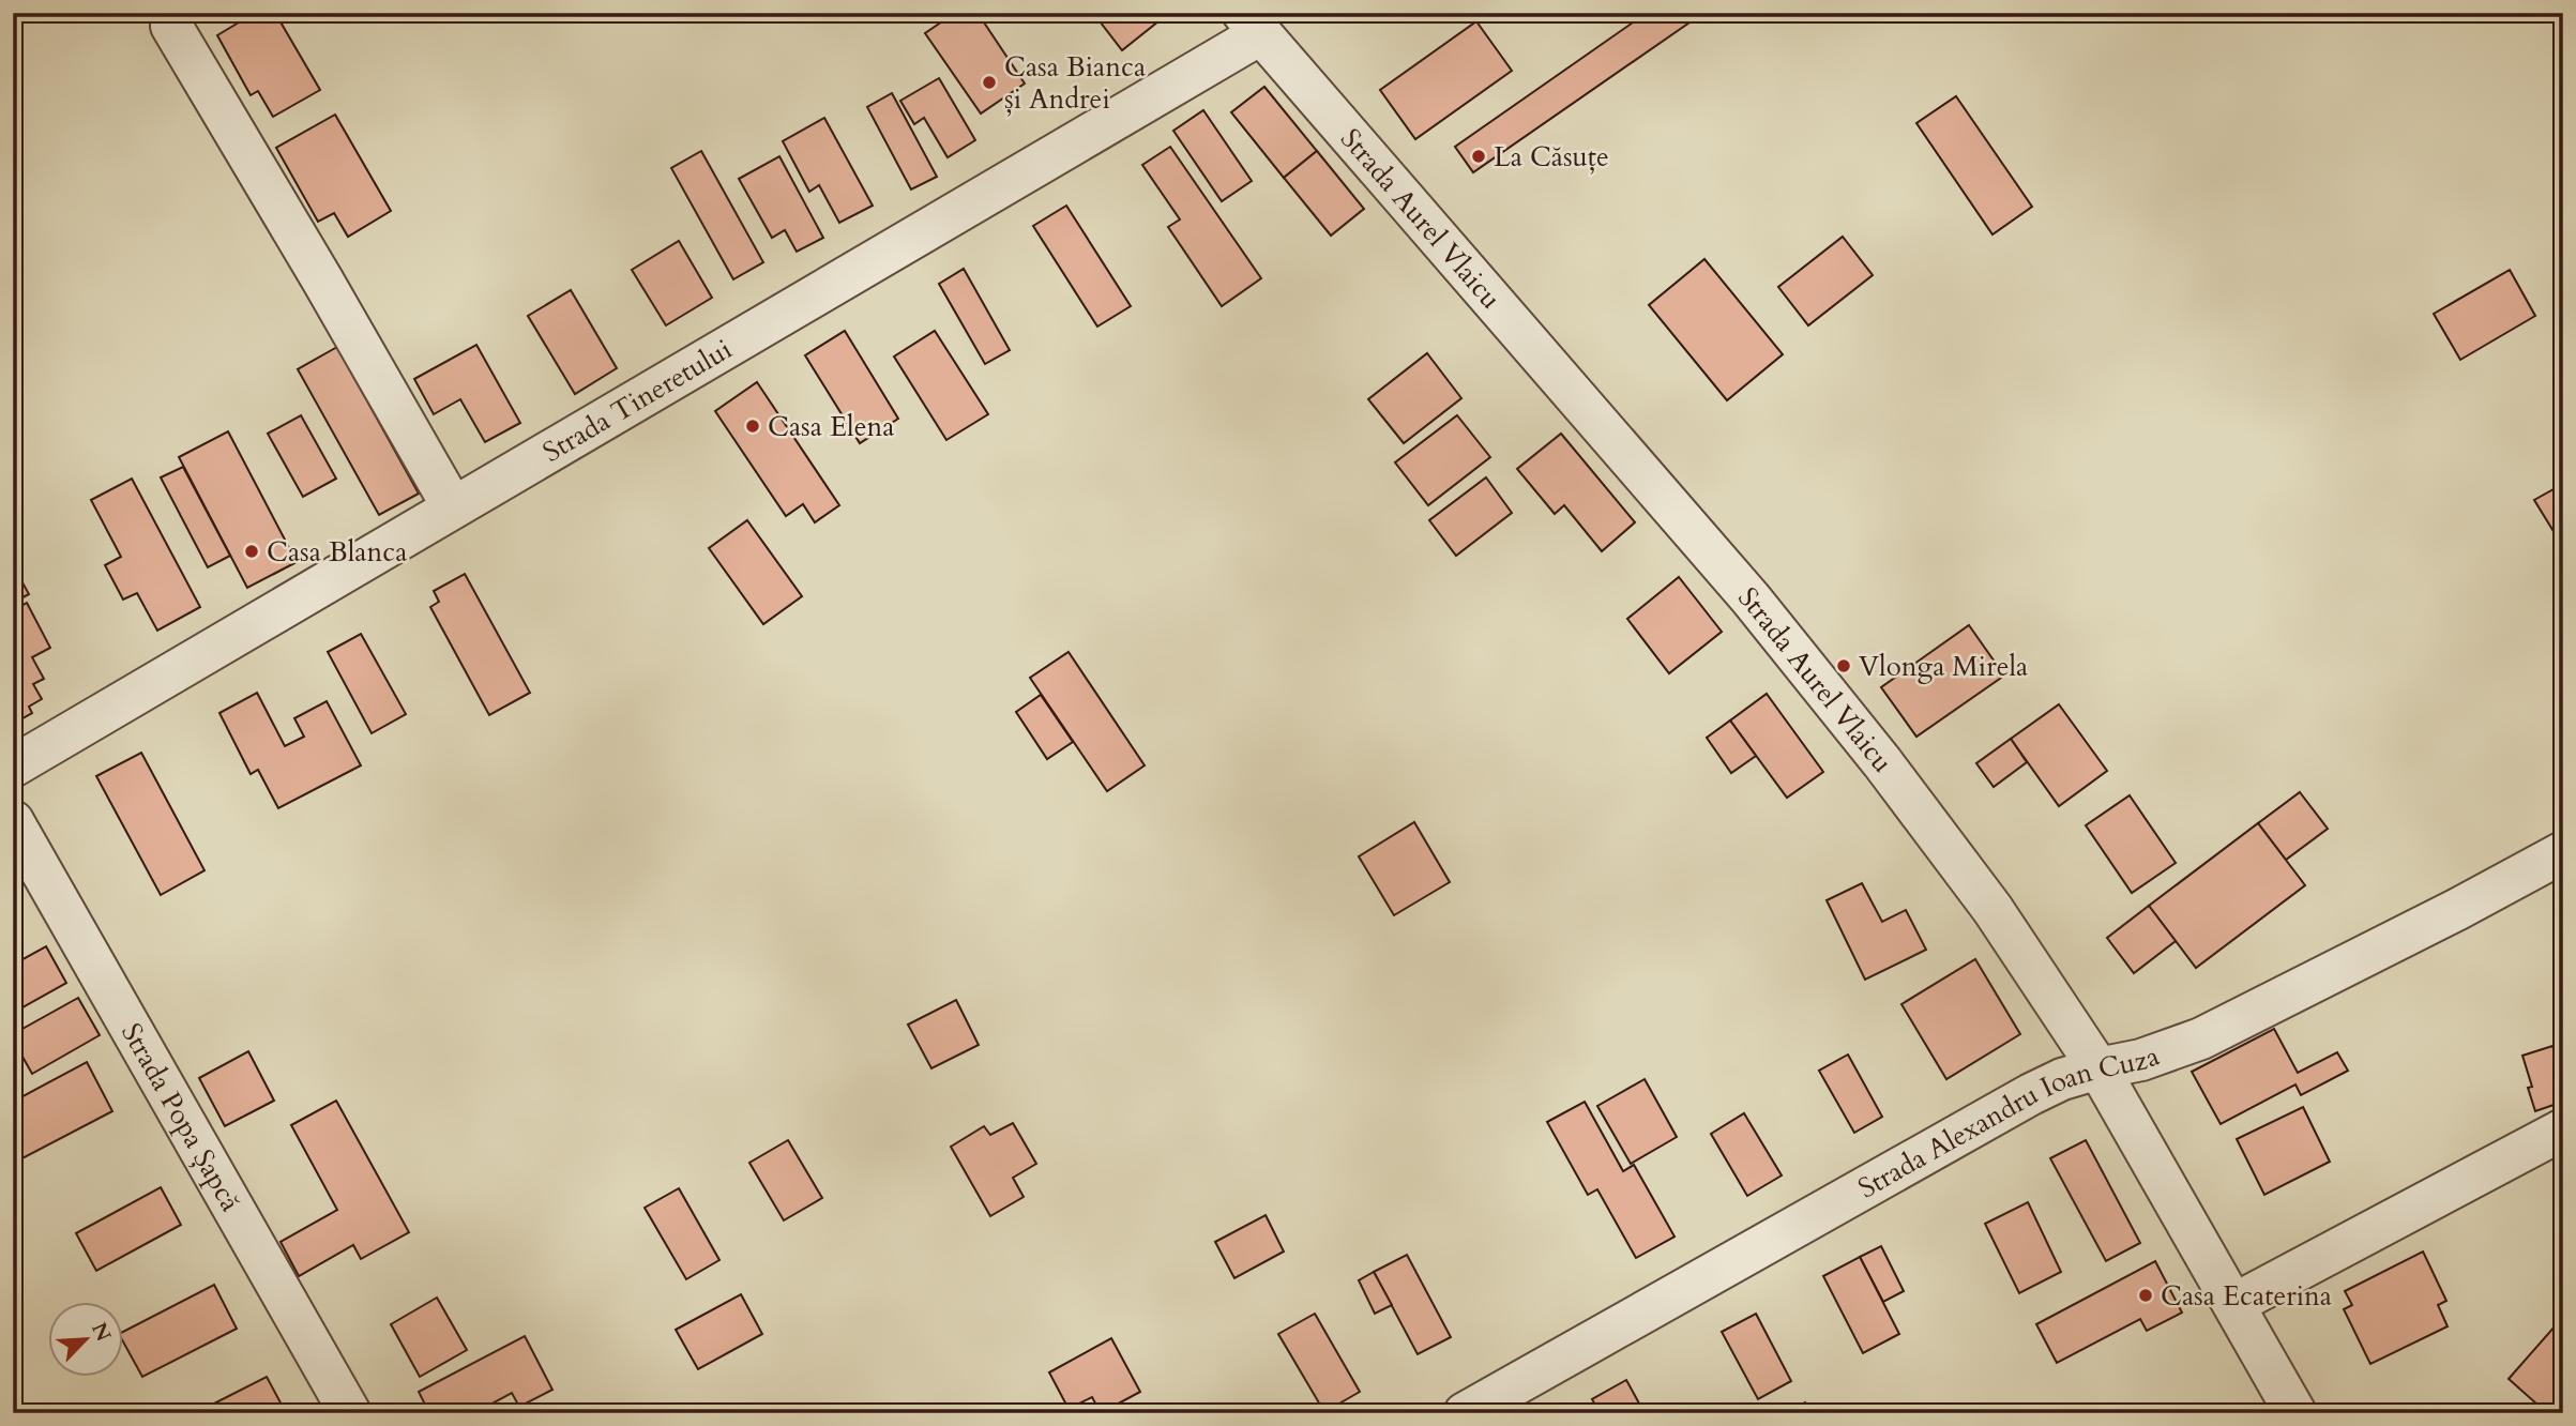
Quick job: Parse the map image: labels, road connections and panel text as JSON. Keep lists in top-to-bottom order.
{
  "streets": {
    "street": [
      "Strada Aurel Vlaicu",
      "Strada Tineretului",
      "Strada Popa Șapcă",
      "Strada Alexandru Ioan Cuza"
    ]
  },
  "crossings": [
    ["Strada Aurel Vlaicu", "Strada Tineretului"],
    ["Strada Aurel Vlaicu", "Strada Alexandru Ioan Cuza"]
  ],
  "places": [
    "Casa Bianca și Andrei",
    "La Căsuțe",
    "Casa Elena",
    "Casa Blanca",
    "Vlonga Mirela",
    "Casa Ecaterina"
  ],
  "north": "top right"
}
